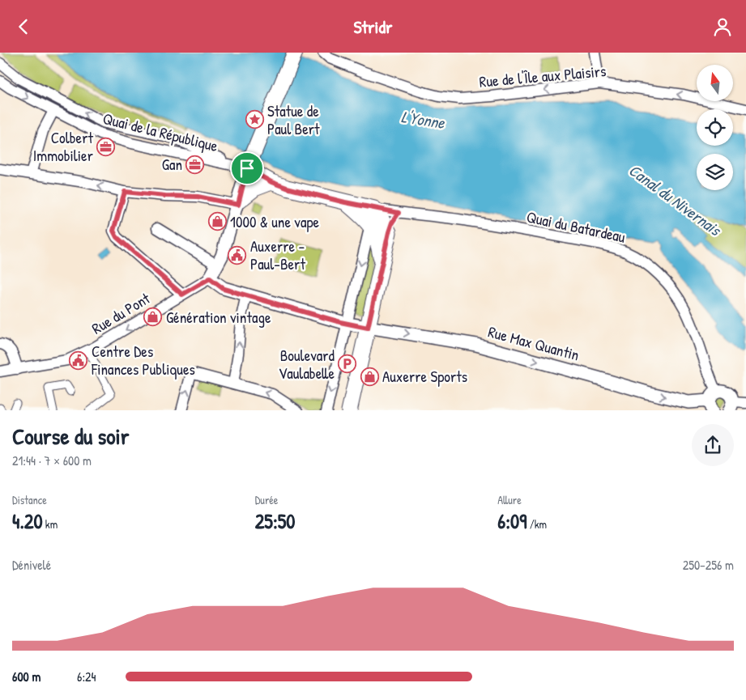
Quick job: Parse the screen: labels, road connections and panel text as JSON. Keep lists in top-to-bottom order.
{
  "streets": {
    "street": [
      "Rue de l'Île aux Plaisirs",
      "Quai de la République",
      "Quai du Batardeau",
      "Rue du Pont",
      "Rue Max Quantin"
    ]
  },
  "crossings": [
    ["Quai de la République", "Rue du Pont"],
    ["Quai du Batardeau", "Rue Max Quantin"],
    ["Rue du Pont", "Rue Max Quantin"]
  ],
  "one_way": ["Rue de l'Île aux Plaisirs", "Rue Max Quantin"],
  "water": ["L'Yonne", "Canal du Nivernais"],
  "places": {
    "place": ["Statue de Paul Bert"],
    "office": ["Colbert Immobilier", "Gan"],
    "shop": ["1000 & une vape", "Génération vintage", "Auxerre Sports"],
    "public building": ["Auxerre - Paul-Bert", "Centre Des Finances Publiques"],
    "parking": ["Boulevard Vaulabelle"]
  },
  "north": "top",
  "page": {
    "header": "Stridr",
    "heading": ["Course du soir", "21:44 · 7 × 600 m"],
    "stats": [
      ["Distance", "4.20 km"],
      ["Durée", "25:50"],
      ["Allure", "6:09 /km"]
    ],
    "chart": ["Dénivelé", "250–256 m"],
    "list": [
      {
        "name": "600 m",
        "note": "6:24"
      }
    ]
  }
}
